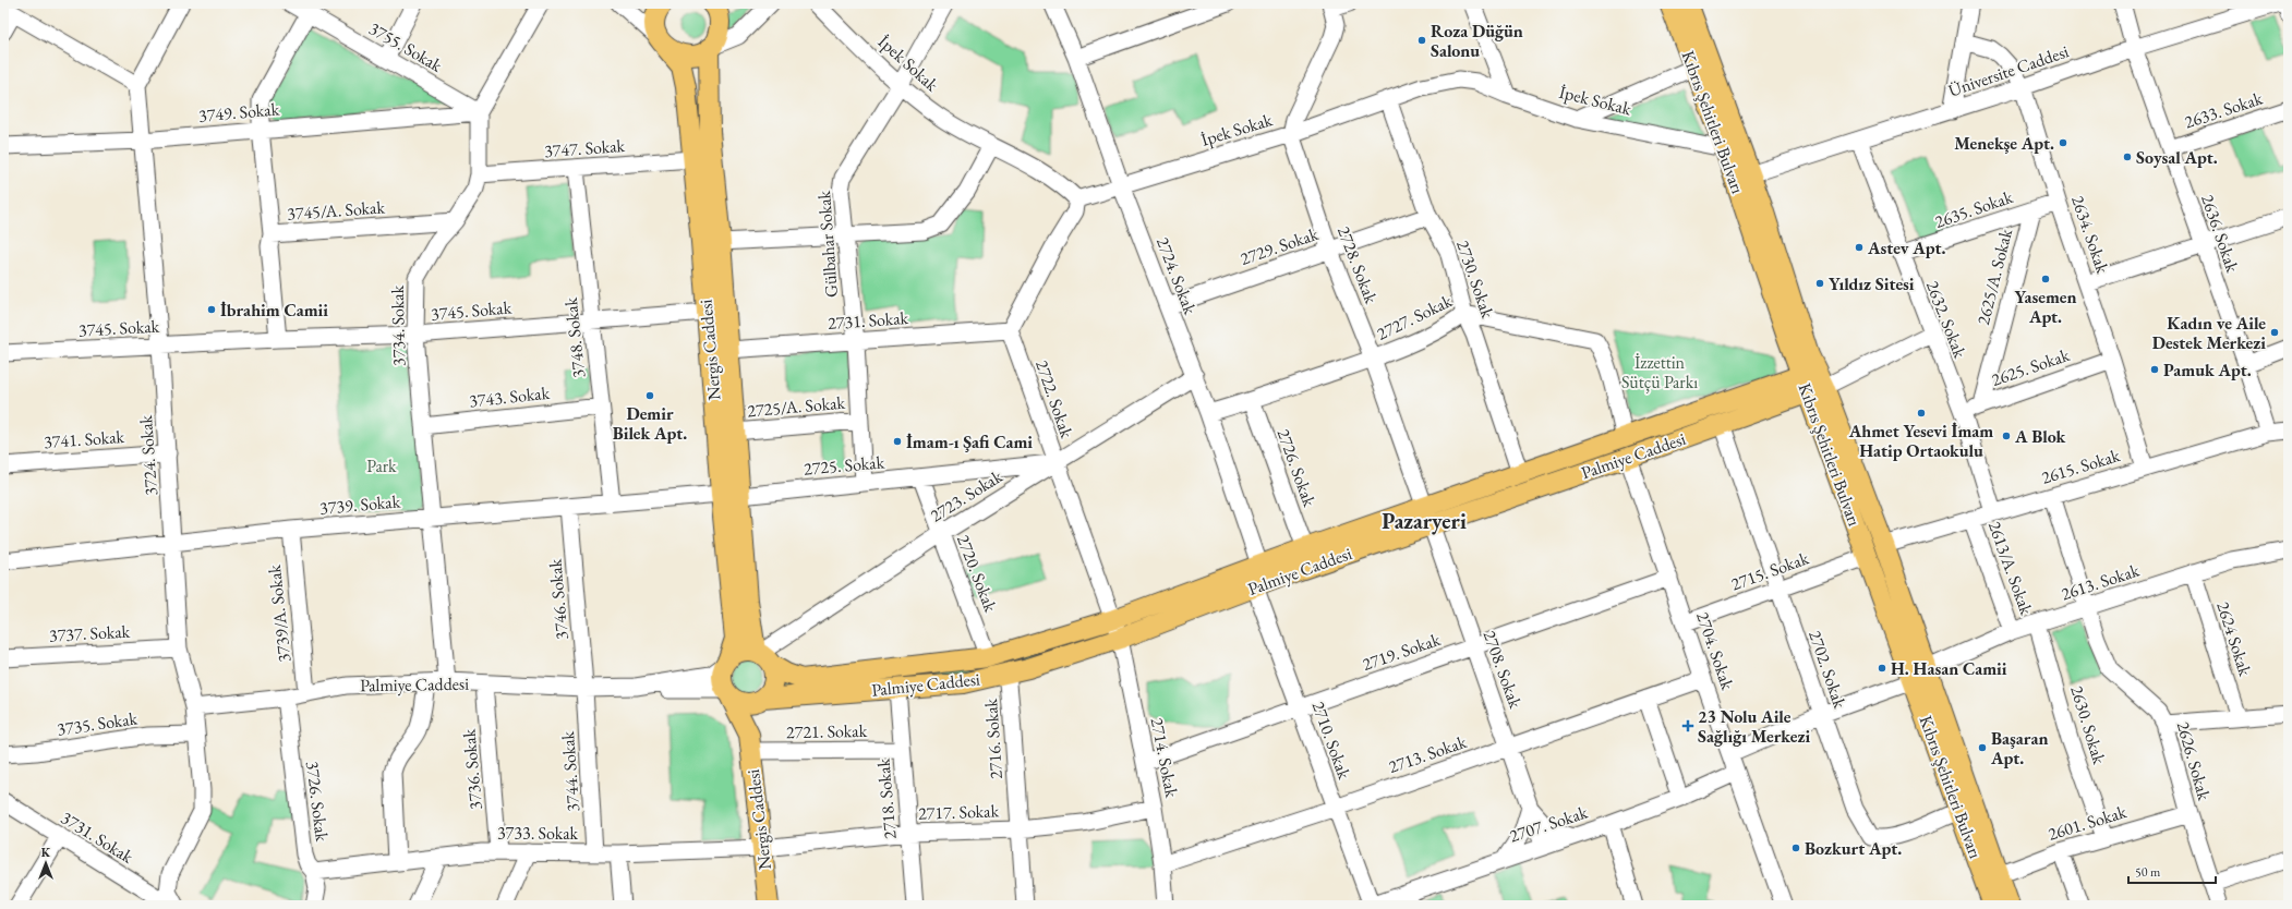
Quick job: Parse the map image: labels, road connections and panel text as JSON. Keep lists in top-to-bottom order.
{
  "streets": {
    "main road": ["Kıbrıs Şehitleri Bulvarı", "Nergis Caddesi", "Palmiye Caddesi"],
    "street": [
      "3755. Sokak",
      "İpek Sokak",
      "Üniversite Caddesi",
      "2633. Sokak",
      "3749. Sokak",
      "3747. Sokak",
      "2635. Sokak",
      "3745/A. Sokak",
      "2636. Sokak",
      "2634. Sokak",
      "Gülbahar Sokak",
      "2729. Sokak",
      "2728. Sokak",
      "2724. Sokak",
      "2625/A. Sokak",
      "2730. Sokak",
      "3745. Sokak",
      "2727. Sokak",
      "2632. Sokak",
      "2731. Sokak",
      "3734. Sokak",
      "3748. Sokak",
      "2625. Sokak",
      "3743. Sokak",
      "2722. Sokak",
      "2725/A. Sokak",
      "3741. Sokak",
      "3724. Sokak",
      "2725. Sokak",
      "2615. Sokak",
      "2726. Sokak",
      "2723. Sokak",
      "3739. Sokak",
      "2613/A. Sokak",
      "2715. Sokak",
      "2720. Sokak",
      "2613. Sokak",
      "3746. Sokak",
      "3739/A. Sokak",
      "3737. Sokak",
      "2624 Sokak",
      "2704. Sokak",
      "2719. Sokak",
      "2708. Sokak",
      "2702. Sokak",
      "3735. Sokak",
      "2630. Sokak",
      "2721. Sokak",
      "2716. Sokak",
      "2710. Sokak",
      "2713. Sokak",
      "2714. Sokak",
      "2626. Sokak",
      "3736. Sokak",
      "3744. Sokak",
      "2718. Sokak",
      "3726. Sokak",
      "2717. Sokak",
      "2601. Sokak",
      "2707. Sokak",
      "3733. Sokak",
      "3731. Sokak"
    ]
  },
  "crossings": [
    ["3755. Sokak", "3749. Sokak"],
    ["3755. Sokak", "3734. Sokak"],
    ["İpek Sokak", "Kıbrıs Şehitleri Bulvarı"],
    ["İpek Sokak", "Gülbahar Sokak"],
    ["İpek Sokak", "2728. Sokak"],
    ["İpek Sokak", "2724. Sokak"],
    ["İpek Sokak", "2730. Sokak"],
    ["Üniversite Caddesi", "Kıbrıs Şehitleri Bulvarı"],
    ["Üniversite Caddesi", "2636. Sokak"],
    ["Üniversite Caddesi", "2634. Sokak"],
    ["Üniversite Caddesi", "2632. Sokak"],
    ["2633. Sokak", "2636. Sokak"],
    ["3749. Sokak", "3734. Sokak"],
    ["3749. Sokak", "3724. Sokak"],
    ["Kıbrıs Şehitleri Bulvarı", "Palmiye Caddesi"],
    ["Kıbrıs Şehitleri Bulvarı", "2615. Sokak"],
    ["Kıbrıs Şehitleri Bulvarı", "2715. Sokak"],
    ["Kıbrıs Şehitleri Bulvarı", "2613. Sokak"],
    ["Kıbrıs Şehitleri Bulvarı", "2702. Sokak"],
    ["Kıbrıs Şehitleri Bulvarı", "2601. Sokak"],
    ["3747. Sokak", "3734. Sokak"],
    ["3747. Sokak", "3748. Sokak"],
    ["3747. Sokak", "Nergis Caddesi"],
    ["2635. Sokak", "2634. Sokak"],
    ["2635. Sokak", "2625/A. Sokak"],
    ["2635. Sokak", "2632. Sokak"],
    ["3745/A. Sokak", "3745. Sokak"],
    ["3745/A. Sokak", "3734. Sokak"],
    ["2636. Sokak", "2615. Sokak"],
    ["2634. Sokak", "2625. Sokak"],
    ["2634. Sokak", "2615. Sokak"],
    ["Gülbahar Sokak", "2731. Sokak"],
    ["Gülbahar Sokak", "2725/A. Sokak"],
    ["Gülbahar Sokak", "2725. Sokak"],
    ["2729. Sokak", "2728. Sokak"],
    ["2729. Sokak", "2724. Sokak"],
    ["2729. Sokak", "2730. Sokak"],
    ["2728. Sokak", "2727. Sokak"],
    ["2728. Sokak", "Palmiye Caddesi"],
    ["2728. Sokak", "2708. Sokak"],
    ["2724. Sokak", "2727. Sokak"],
    ["2724. Sokak", "Palmiye Caddesi"],
    ["2724. Sokak", "2723. Sokak"],
    ["2625/A. Sokak", "2625. Sokak"],
    ["2730. Sokak", "2727. Sokak"],
    ["2730. Sokak", "Palmiye Caddesi"],
    ["3745. Sokak", "3734. Sokak"],
    ["3745. Sokak", "3748. Sokak"],
    ["3745. Sokak", "Nergis Caddesi"],
    ["3745. Sokak", "3724. Sokak"],
    ["2727. Sokak", "Palmiye Caddesi"],
    ["2727. Sokak", "2726. Sokak"],
    ["2632. Sokak", "2625. Sokak"],
    ["2632. Sokak", "2615. Sokak"],
    ["2731. Sokak", "Nergis Caddesi"],
    ["2731. Sokak", "2722. Sokak"],
    ["3734. Sokak", "3743. Sokak"],
    ["3734. Sokak", "Palmiye Caddesi"],
    ["3734. Sokak", "3739. Sokak"],
    ["3748. Sokak", "3743. Sokak"],
    ["3748. Sokak", "3739. Sokak"],
    ["Nergis Caddesi", "2725/A. Sokak"],
    ["Nergis Caddesi", "Palmiye Caddesi"],
    ["Nergis Caddesi", "2725. Sokak"],
    ["Nergis Caddesi", "2723. Sokak"],
    ["Nergis Caddesi", "3739. Sokak"],
    ["Nergis Caddesi", "2721. Sokak"],
    ["Nergis Caddesi", "2717. Sokak"],
    ["Nergis Caddesi", "3733. Sokak"],
    ["2722. Sokak", "Palmiye Caddesi"],
    ["2722. Sokak", "2725. Sokak"],
    ["2722. Sokak", "2723. Sokak"],
    ["2722. Sokak", "2714. Sokak"],
    ["3741. Sokak", "3724. Sokak"],
    ["3724. Sokak", "Palmiye Caddesi"],
    ["3724. Sokak", "3739. Sokak"],
    ["3724. Sokak", "3737. Sokak"],
    ["3724. Sokak", "3735. Sokak"],
    ["Palmiye Caddesi", "2726. Sokak"],
    ["Palmiye Caddesi", "2723. Sokak"],
    ["Palmiye Caddesi", "2720. Sokak"],
    ["Palmiye Caddesi", "3746. Sokak"],
    ["Palmiye Caddesi", "3739/A. Sokak"],
    ["Palmiye Caddesi", "2704. Sokak"],
    ["Palmiye Caddesi", "2708. Sokak"],
    ["Palmiye Caddesi", "2702. Sokak"],
    ["Palmiye Caddesi", "2716. Sokak"],
    ["Palmiye Caddesi", "2710. Sokak"],
    ["Palmiye Caddesi", "2714. Sokak"],
    ["Palmiye Caddesi", "3736. Sokak"],
    ["Palmiye Caddesi", "3744. Sokak"],
    ["Palmiye Caddesi", "2718. Sokak"],
    ["Palmiye Caddesi", "3726. Sokak"],
    ["2725. Sokak", "2723. Sokak"],
    ["2725. Sokak", "2720. Sokak"],
    ["2615. Sokak", "2613/A. Sokak"],
    ["2615. Sokak", "2626. Sokak"],
    ["2723. Sokak", "2720. Sokak"],
    ["3739. Sokak", "3746. Sokak"],
    ["3739. Sokak", "3739/A. Sokak"],
    ["2613/A. Sokak", "2613. Sokak"],
    ["2715. Sokak", "2704. Sokak"],
    ["2715. Sokak", "2702. Sokak"],
    ["2613. Sokak", "2624 Sokak"],
    ["2613. Sokak", "2630. Sokak"],
    ["2613. Sokak", "2626. Sokak"],
    ["3746. Sokak", "3744. Sokak"],
    ["2704. Sokak", "2719. Sokak"],
    ["2704. Sokak", "2713. Sokak"],
    ["2704. Sokak", "2707. Sokak"],
    ["2719. Sokak", "2708. Sokak"],
    ["2719. Sokak", "2710. Sokak"],
    ["2719. Sokak", "2714. Sokak"],
    ["2708. Sokak", "2713. Sokak"],
    ["2708. Sokak", "2707. Sokak"],
    ["2630. Sokak", "2601. Sokak"],
    ["2721. Sokak", "2718. Sokak"],
    ["2716. Sokak", "2717. Sokak"],
    ["2710. Sokak", "2713. Sokak"],
    ["2710. Sokak", "2707. Sokak"],
    ["2713. Sokak", "2714. Sokak"],
    ["2714. Sokak", "2717. Sokak"],
    ["2626. Sokak", "2601. Sokak"],
    ["3736. Sokak", "3733. Sokak"],
    ["3744. Sokak", "3733. Sokak"],
    ["2718. Sokak", "2717. Sokak"],
    ["3726. Sokak", "3733. Sokak"],
    ["2717. Sokak", "3733. Sokak"]
  ],
  "districts": ["Pazaryeri"],
  "parks": ["İzzettin Sütçü Parkı", "Park"],
  "places": {
    "other": [
      "Roza Düğün Salonu",
      "Menekşe Apt.",
      "Soysal Apt.",
      "Astev Apt.",
      "Yasemen Apt.",
      "Yıldız Sitesi",
      "İbrahim Camii",
      "Kadın ve Aile Destek Merkezi",
      "Pamuk Apt.",
      "Demir Bilek Apt.",
      "Ahmet Yesevi İmam Hatip Ortaokulu",
      "A Blok",
      "İmam-ı Şafi Cami",
      "H. Hasan Camii",
      "Başaran Apt.",
      "Bozkurt Apt."
    ],
    "health": ["23 Nolu Aile Sağlığı Merkezi"]
  },
  "scale_bar": "50 m",
  "north": "top"
}
